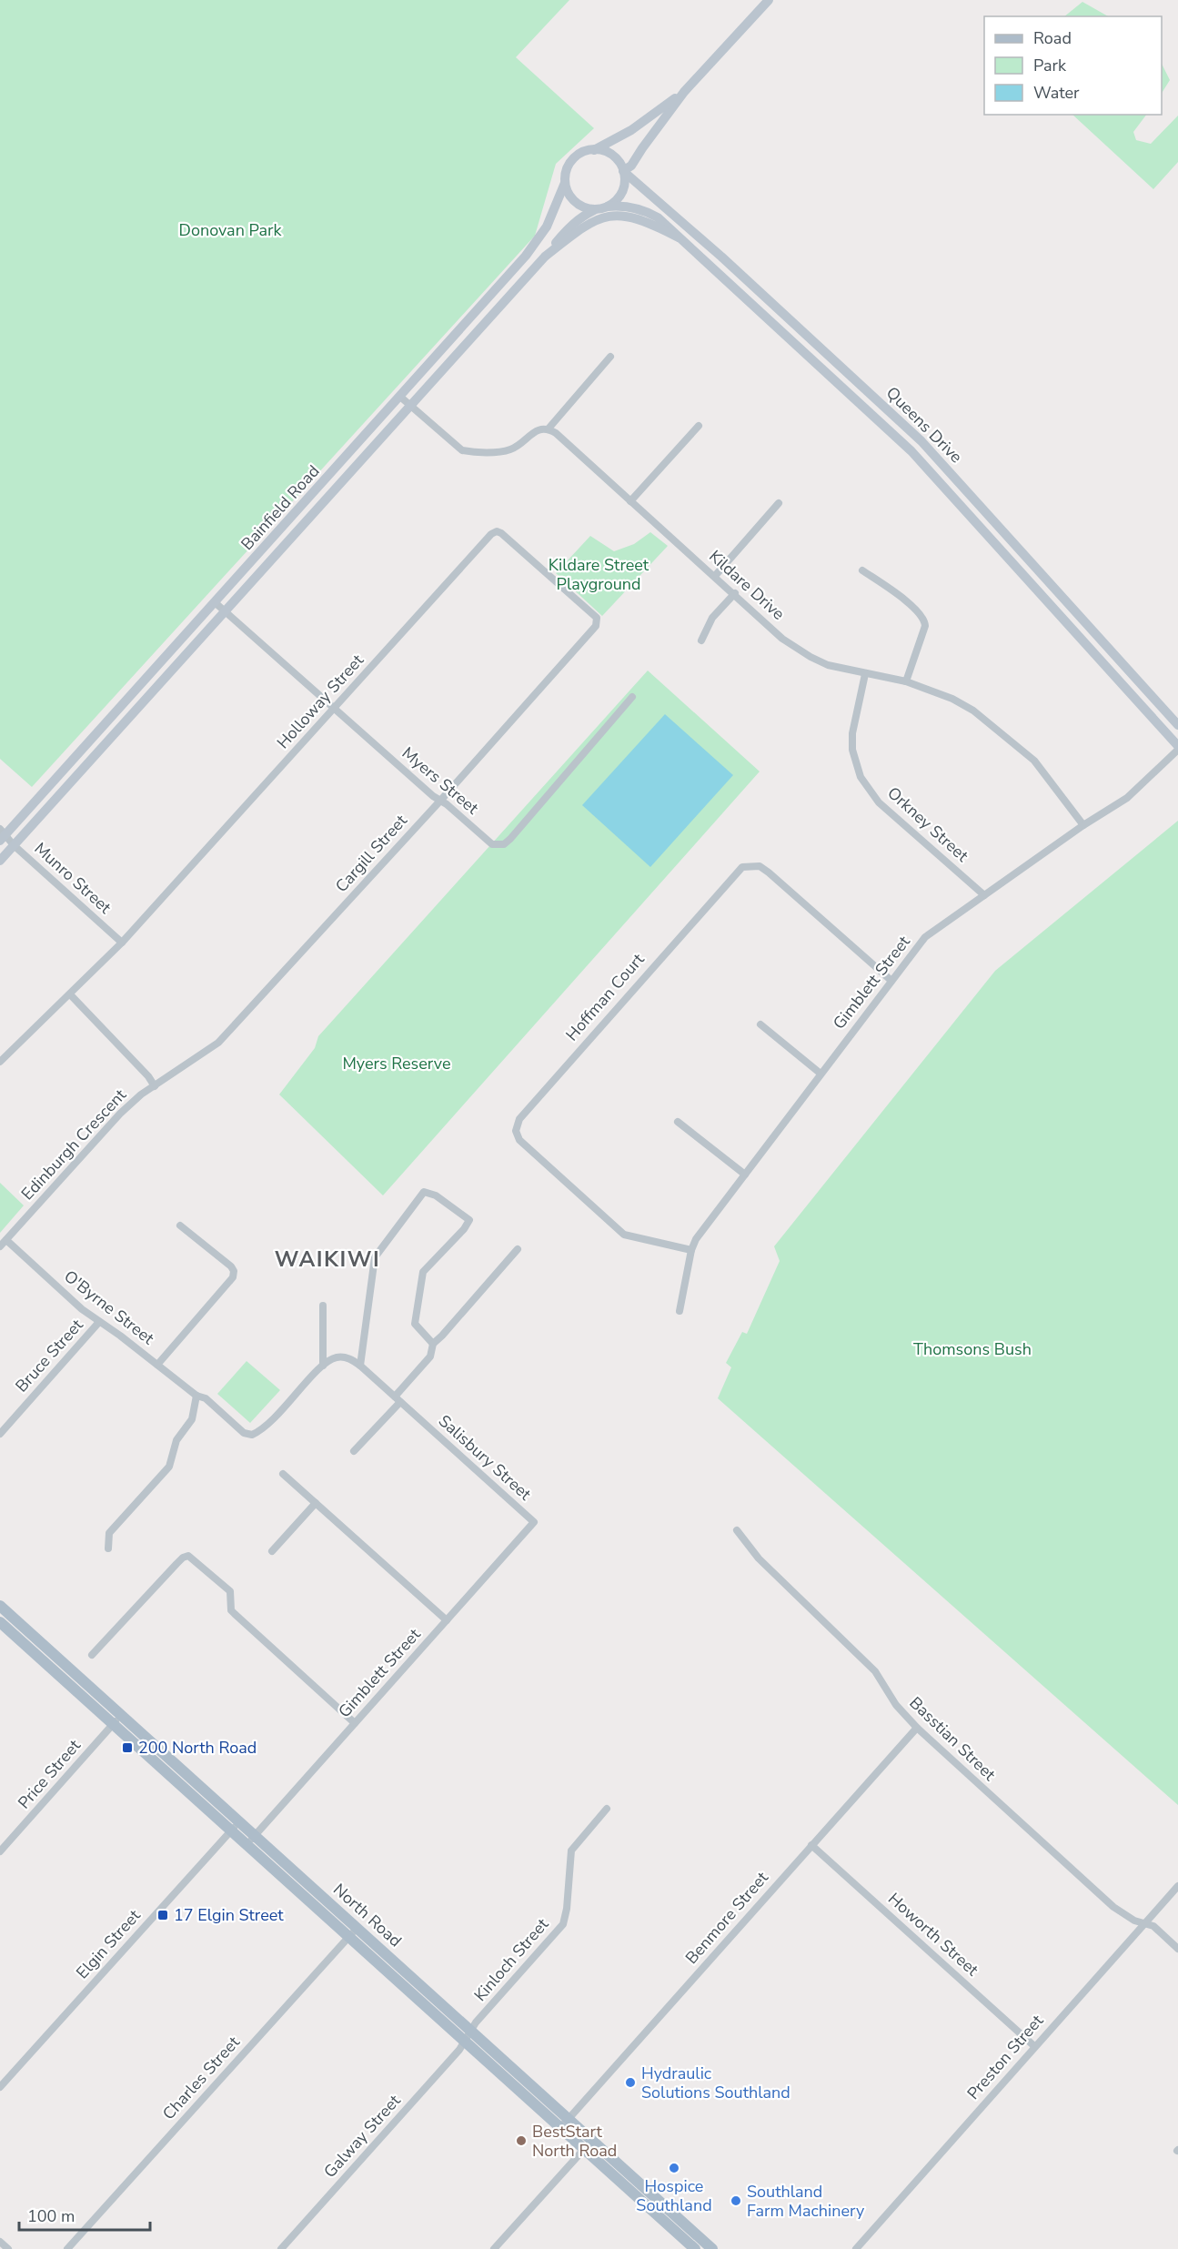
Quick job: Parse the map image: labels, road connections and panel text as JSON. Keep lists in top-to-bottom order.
{
  "streets": {
    "main road": ["Queens Drive", "Bainfield Road", "North Road"],
    "street": [
      "Kildare Drive",
      "Holloway Street",
      "Myers Street",
      "Orkney Street",
      "Cargill Street",
      "Munro Street",
      "Gimblett Street",
      "Hoffman Court",
      "Edinburgh Crescent",
      "O'Byrne Street",
      "Bruce Street",
      "Salisbury Street",
      "Basstian Street",
      "Price Street",
      "Benmore Street",
      "Howorth Street",
      "Elgin Street",
      "Kinloch Street",
      "Preston Street",
      "Charles Street",
      "Galway Street"
    ]
  },
  "crossings": [
    ["Queens Drive", "Bainfield Road"],
    ["Queens Drive", "Gimblett Street"],
    ["Bainfield Road", "Myers Street"],
    ["Bainfield Road", "Munro Street"],
    ["Kildare Drive", "Orkney Street"],
    ["Kildare Drive", "Gimblett Street"],
    ["Holloway Street", "Myers Street"],
    ["Holloway Street", "Cargill Street"],
    ["Holloway Street", "Munro Street"],
    ["Myers Street", "Cargill Street"],
    ["Orkney Street", "Gimblett Street"],
    ["Cargill Street", "Edinburgh Crescent"],
    ["Gimblett Street", "Hoffman Court"],
    ["Gimblett Street", "Salisbury Street"],
    ["Gimblett Street", "North Road"],
    ["Edinburgh Crescent", "O'Byrne Street"],
    ["O'Byrne Street", "Bruce Street"],
    ["Basstian Street", "Benmore Street"],
    ["Basstian Street", "Preston Street"],
    ["Price Street", "North Road"],
    ["North Road", "Benmore Street"],
    ["North Road", "Elgin Street"],
    ["North Road", "Kinloch Street"],
    ["North Road", "Charles Street"],
    ["North Road", "Galway Street"],
    ["Benmore Street", "Howorth Street"],
    ["Howorth Street", "Preston Street"],
    ["Kinloch Street", "Galway Street"]
  ],
  "districts": ["WAIKIWI"],
  "parks": [
    "Donovan Park",
    "Kildare Street Playground",
    "Myers Reserve",
    "Thomsons Bush"
  ],
  "places": {
    "transit": ["200 North Road", "17 Elgin Street"],
    "other": [
      "Hydraulic Solutions Southland",
      "BestStart North Road",
      "Hospice Southland",
      "Southland Farm Machinery"
    ]
  },
  "legend": ["Road", "Park", "Water"],
  "scale_bar": "100 m"
}
